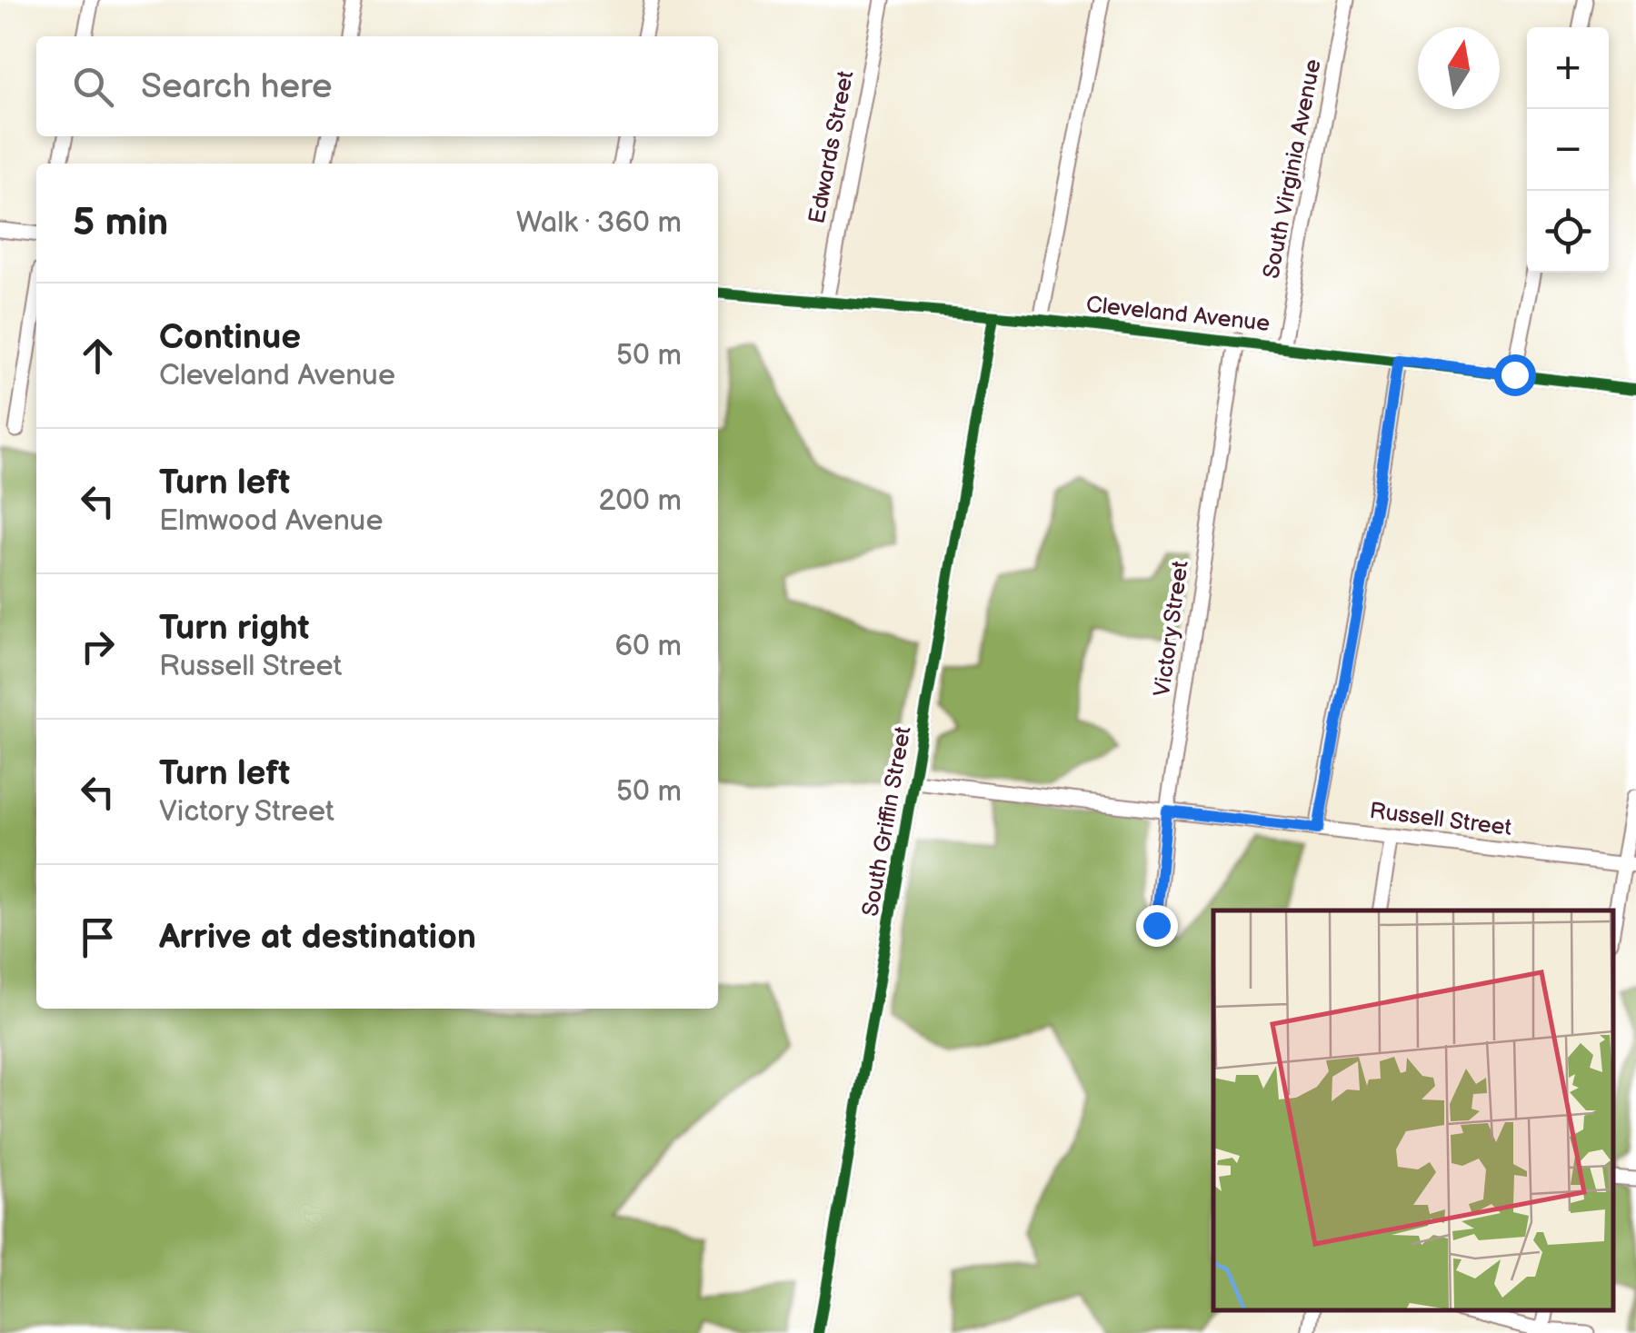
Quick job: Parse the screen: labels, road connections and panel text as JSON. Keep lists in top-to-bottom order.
{
  "streets": {
    "street": [
      "Edwards Street",
      "South Virginia Avenue",
      "Cleveland Avenue",
      "Victory Street",
      "Russell Street",
      "South Griffin Street"
    ]
  },
  "crossings": [
    ["Edwards Street", "Cleveland Avenue"],
    ["South Virginia Avenue", "Cleveland Avenue"],
    ["Cleveland Avenue", "Victory Street"],
    ["Cleveland Avenue", "South Griffin Street"],
    ["Victory Street", "Russell Street"],
    ["Russell Street", "South Griffin Street"]
  ],
  "north": "top",
  "page": {
    "map_buttons": ["+", "−"],
    "search": "Search here",
    "heading": ["5 min", "Walk · 360 m"],
    "list": [
      ["Continue", "Cleveland Avenue", "50 m"],
      ["Turn left", "Elmwood Avenue", "200 m"],
      ["Turn right", "Russell Street", "60 m"],
      ["Turn left", "Victory Street", "50 m"],
      "Arrive at destination"
    ]
  }
}
